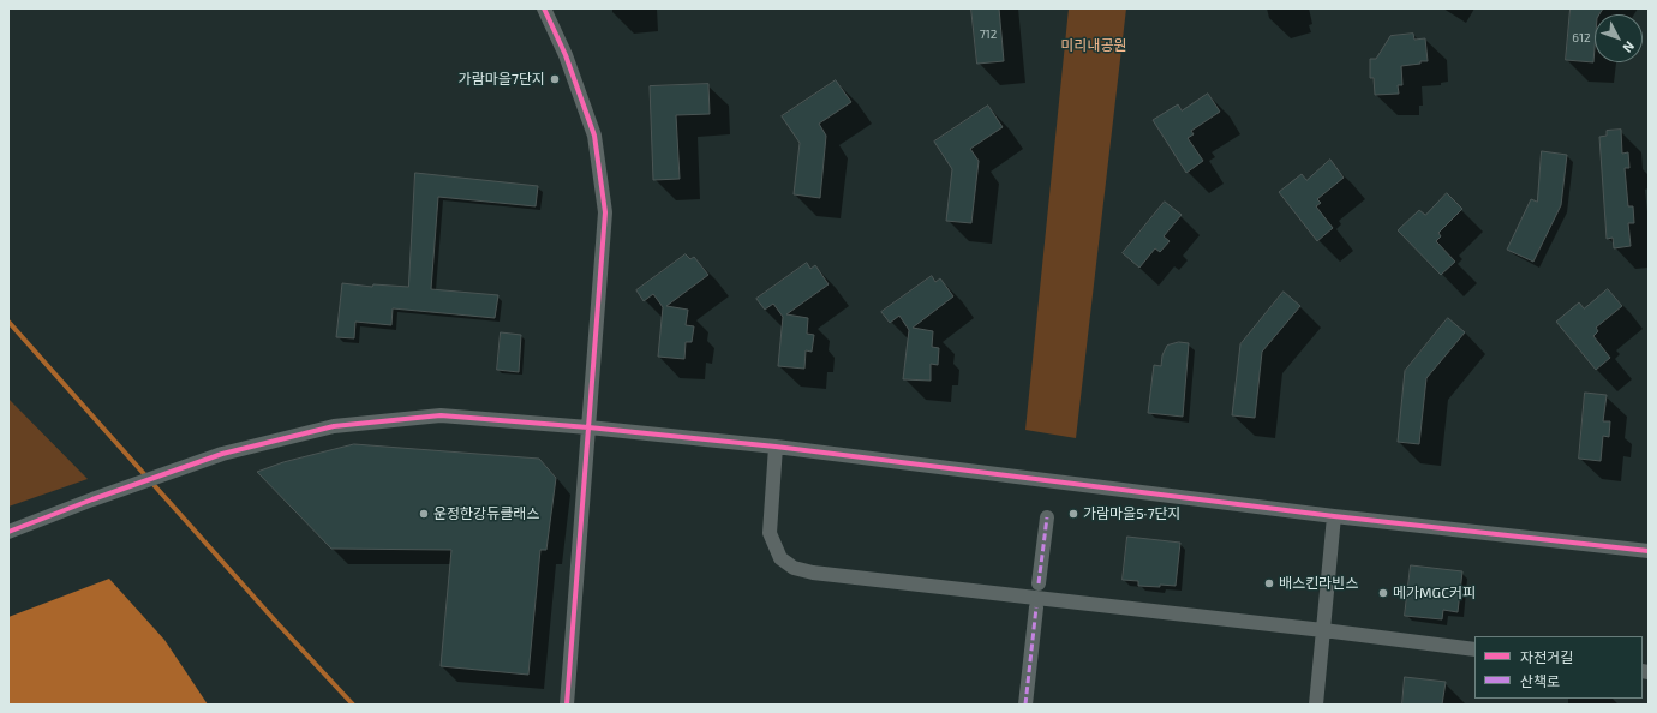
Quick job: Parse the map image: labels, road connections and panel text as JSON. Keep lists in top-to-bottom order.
{
  "parks": ["미리내공원"],
  "places": [
    "가람마을7단지",
    "운정한강듀클래스",
    "가람마을5·7단지",
    "배스킨라빈스",
    "메가MGC커피"
  ],
  "house_numbers": ["712", "612"],
  "legend": ["자전거길", "산책로"],
  "north": "bottom right"
}
